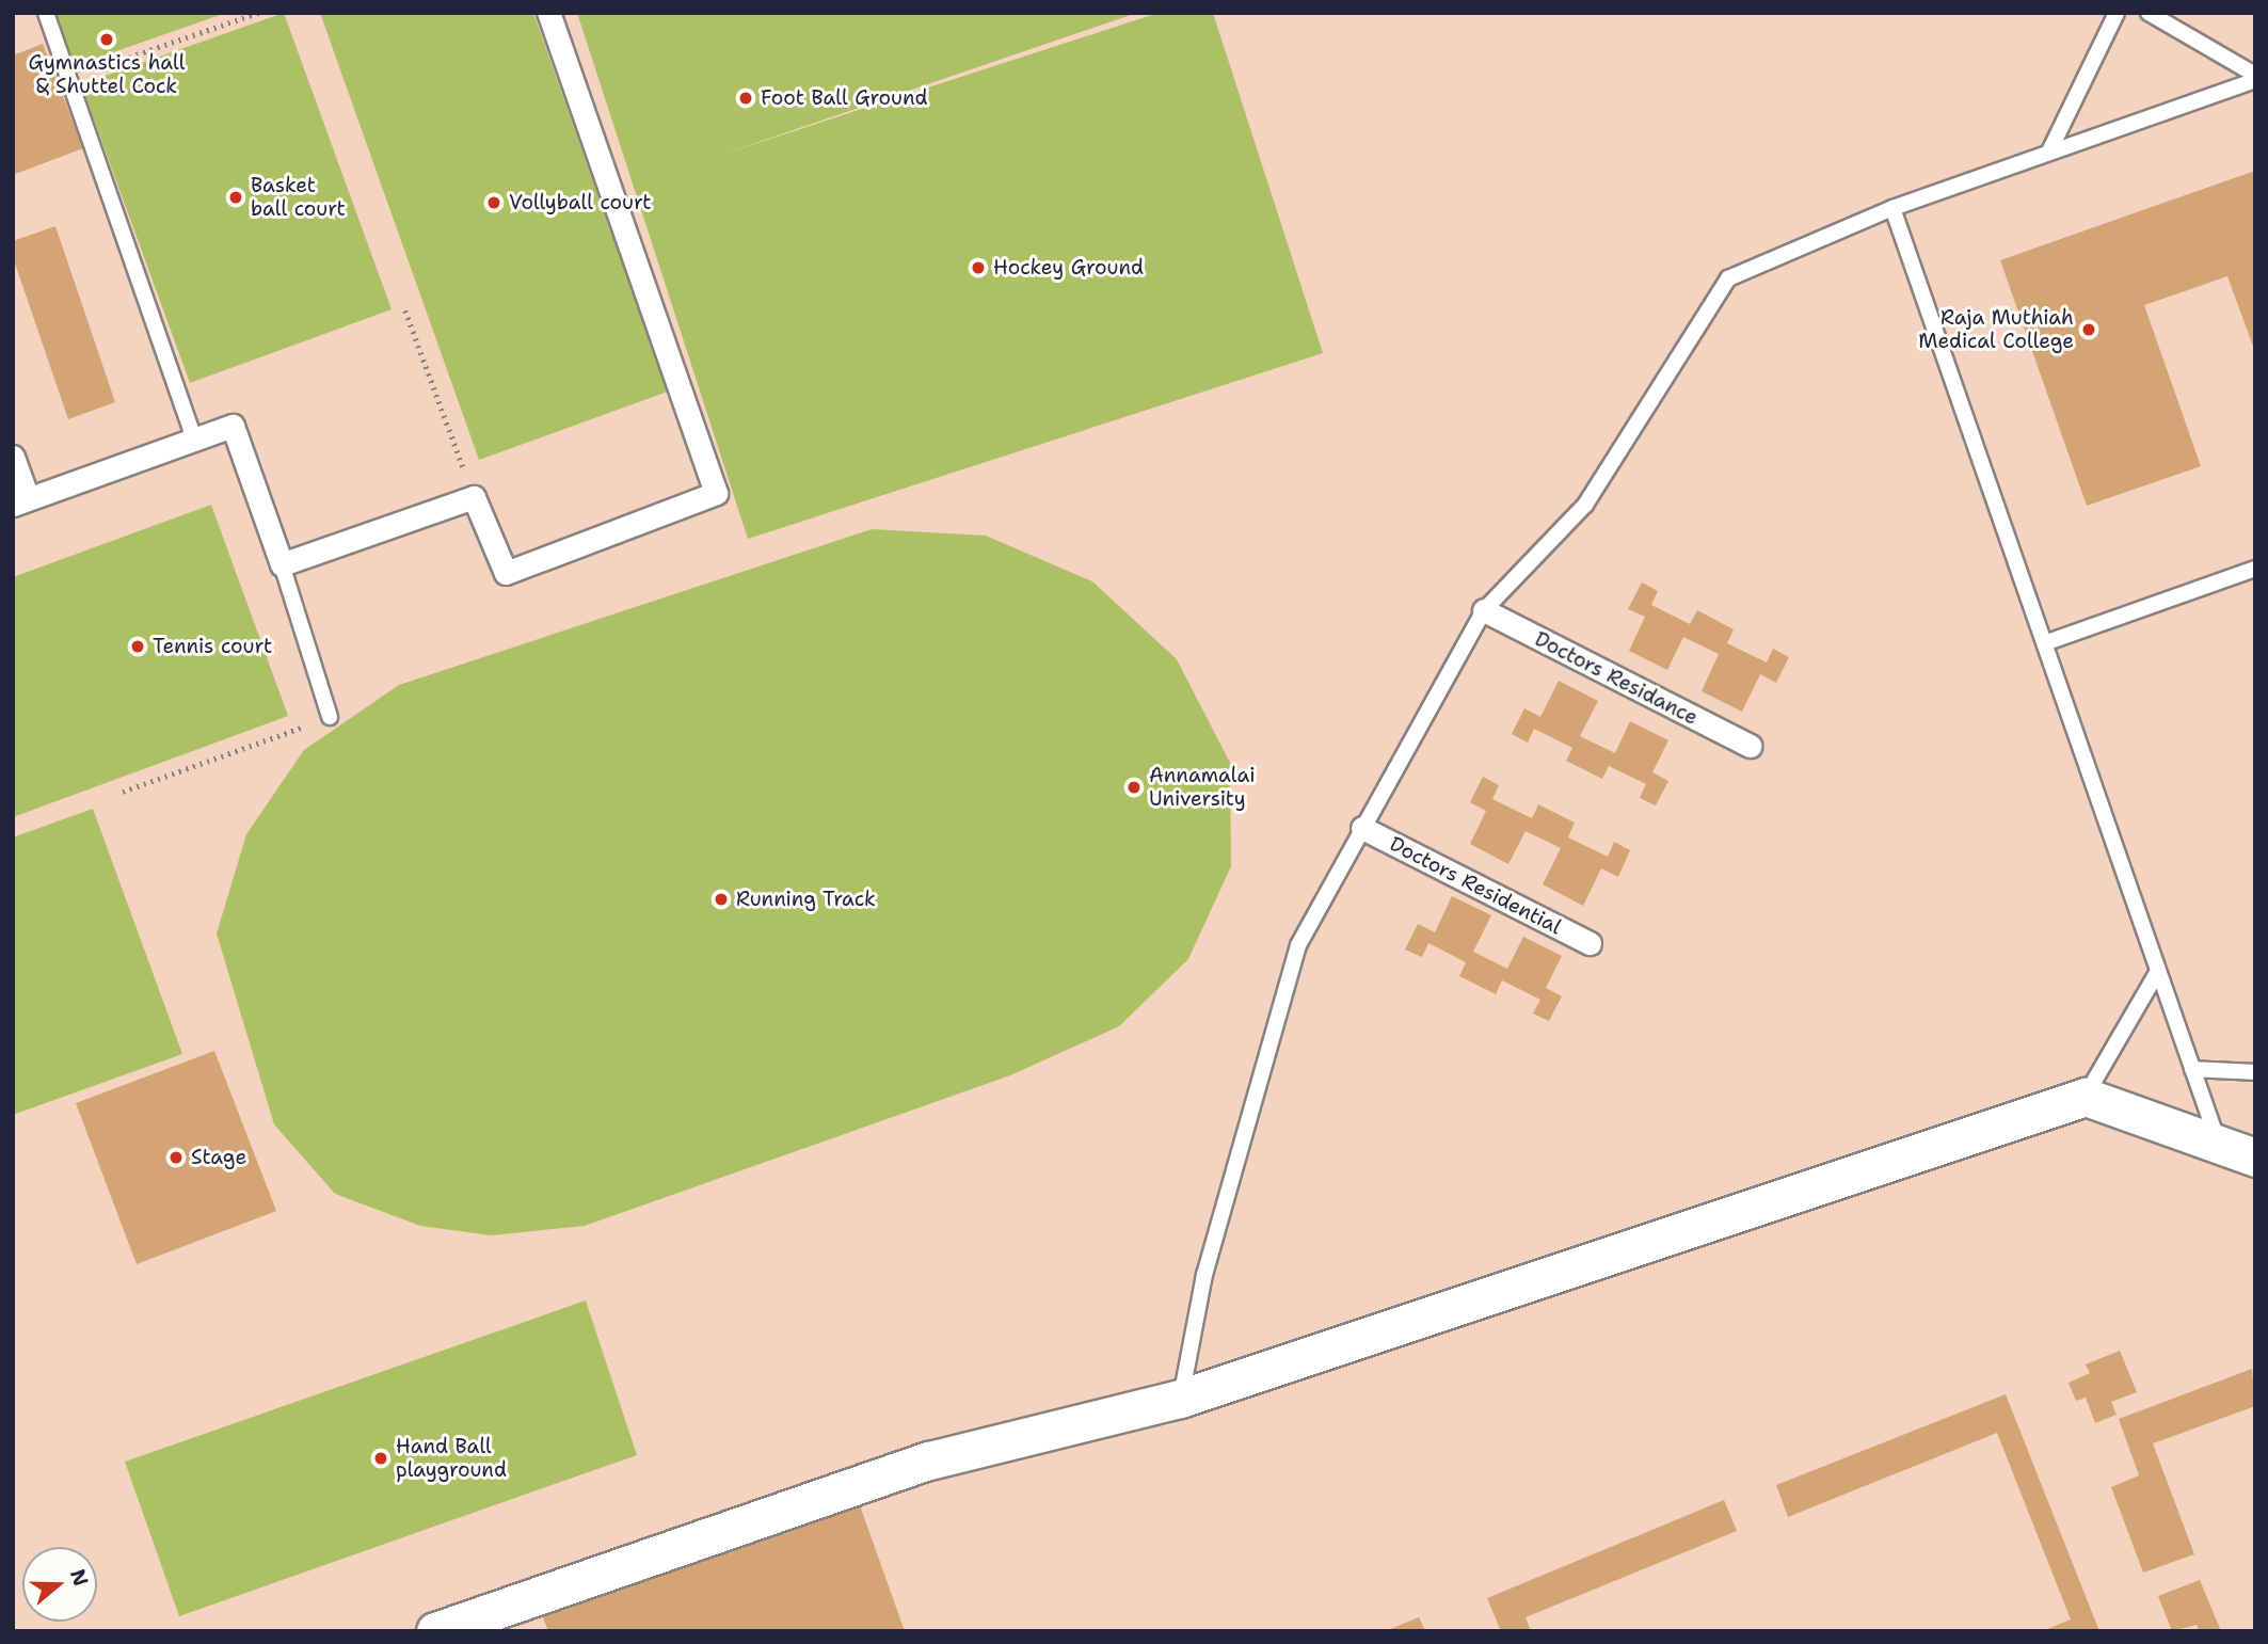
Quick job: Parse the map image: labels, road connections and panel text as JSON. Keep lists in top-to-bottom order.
{
  "streets": {
    "street": ["Doctors Residance", "Doctors Residential"]
  },
  "places": [
    "Gymnastics hall & Shuttel Cock",
    "Foot Ball Ground",
    "Basket ball court",
    "Vollyball court",
    "Hockey Ground",
    "Raja Muthiah Medical College",
    "Tennis court",
    "Annamalai University",
    "Running Track",
    "Stage",
    "Hand Ball playground"
  ],
  "north": "right"
}
